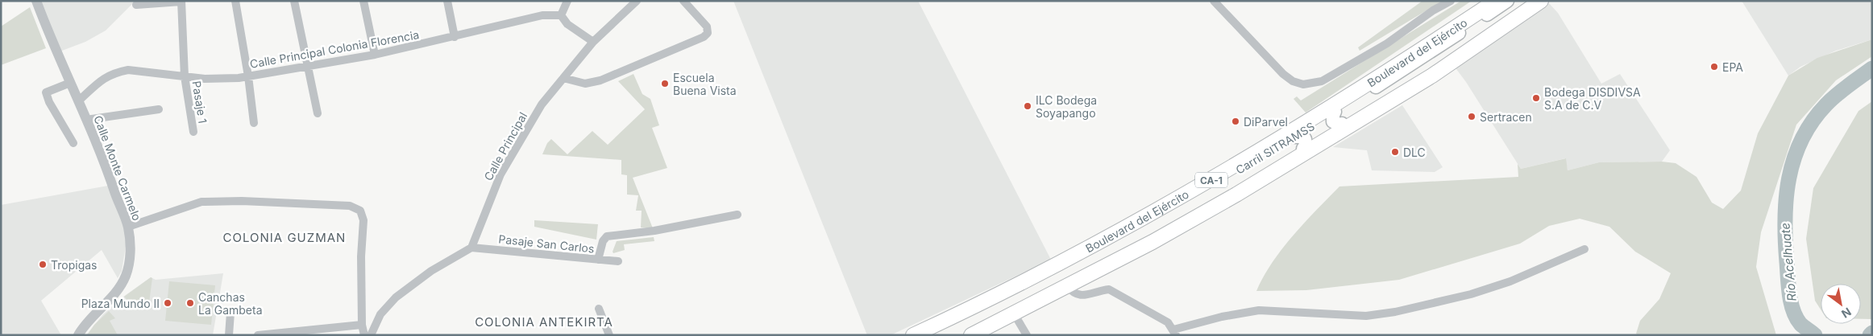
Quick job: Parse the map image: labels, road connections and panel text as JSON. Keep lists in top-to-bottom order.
{
  "streets": {
    "highway": ["Boulevard del Ejército", "CA-1"],
    "main road": ["Carril SITRAMSS"],
    "street": [
      "Calle Principal Colonia Florencia",
      "Pasaje 1",
      "Calle Principal",
      "Calle Monte Carmelo",
      "Pasaje San Carlos"
    ]
  },
  "crossings": [
    ["Calle Principal Colonia Florencia", "Pasaje 1"],
    ["Calle Principal Colonia Florencia", "Calle Monte Carmelo"],
    ["Calle Principal", "Pasaje San Carlos"]
  ],
  "districts": ["COLONIA GUZMAN", "COLONIA ANTEKIRTA"],
  "water": ["Río Acelhuate"],
  "places": [
    "EPA",
    "Escuela Buena Vista",
    "Bodega DISDIVSA S.A de C.V",
    "ILC Bodega Soyapango",
    "Sertracen",
    "DiParvel",
    "DLC",
    "Tropigas",
    "Plaza Mundo II",
    "Canchas La Gambeta"
  ],
  "north": "bottom right"
}
